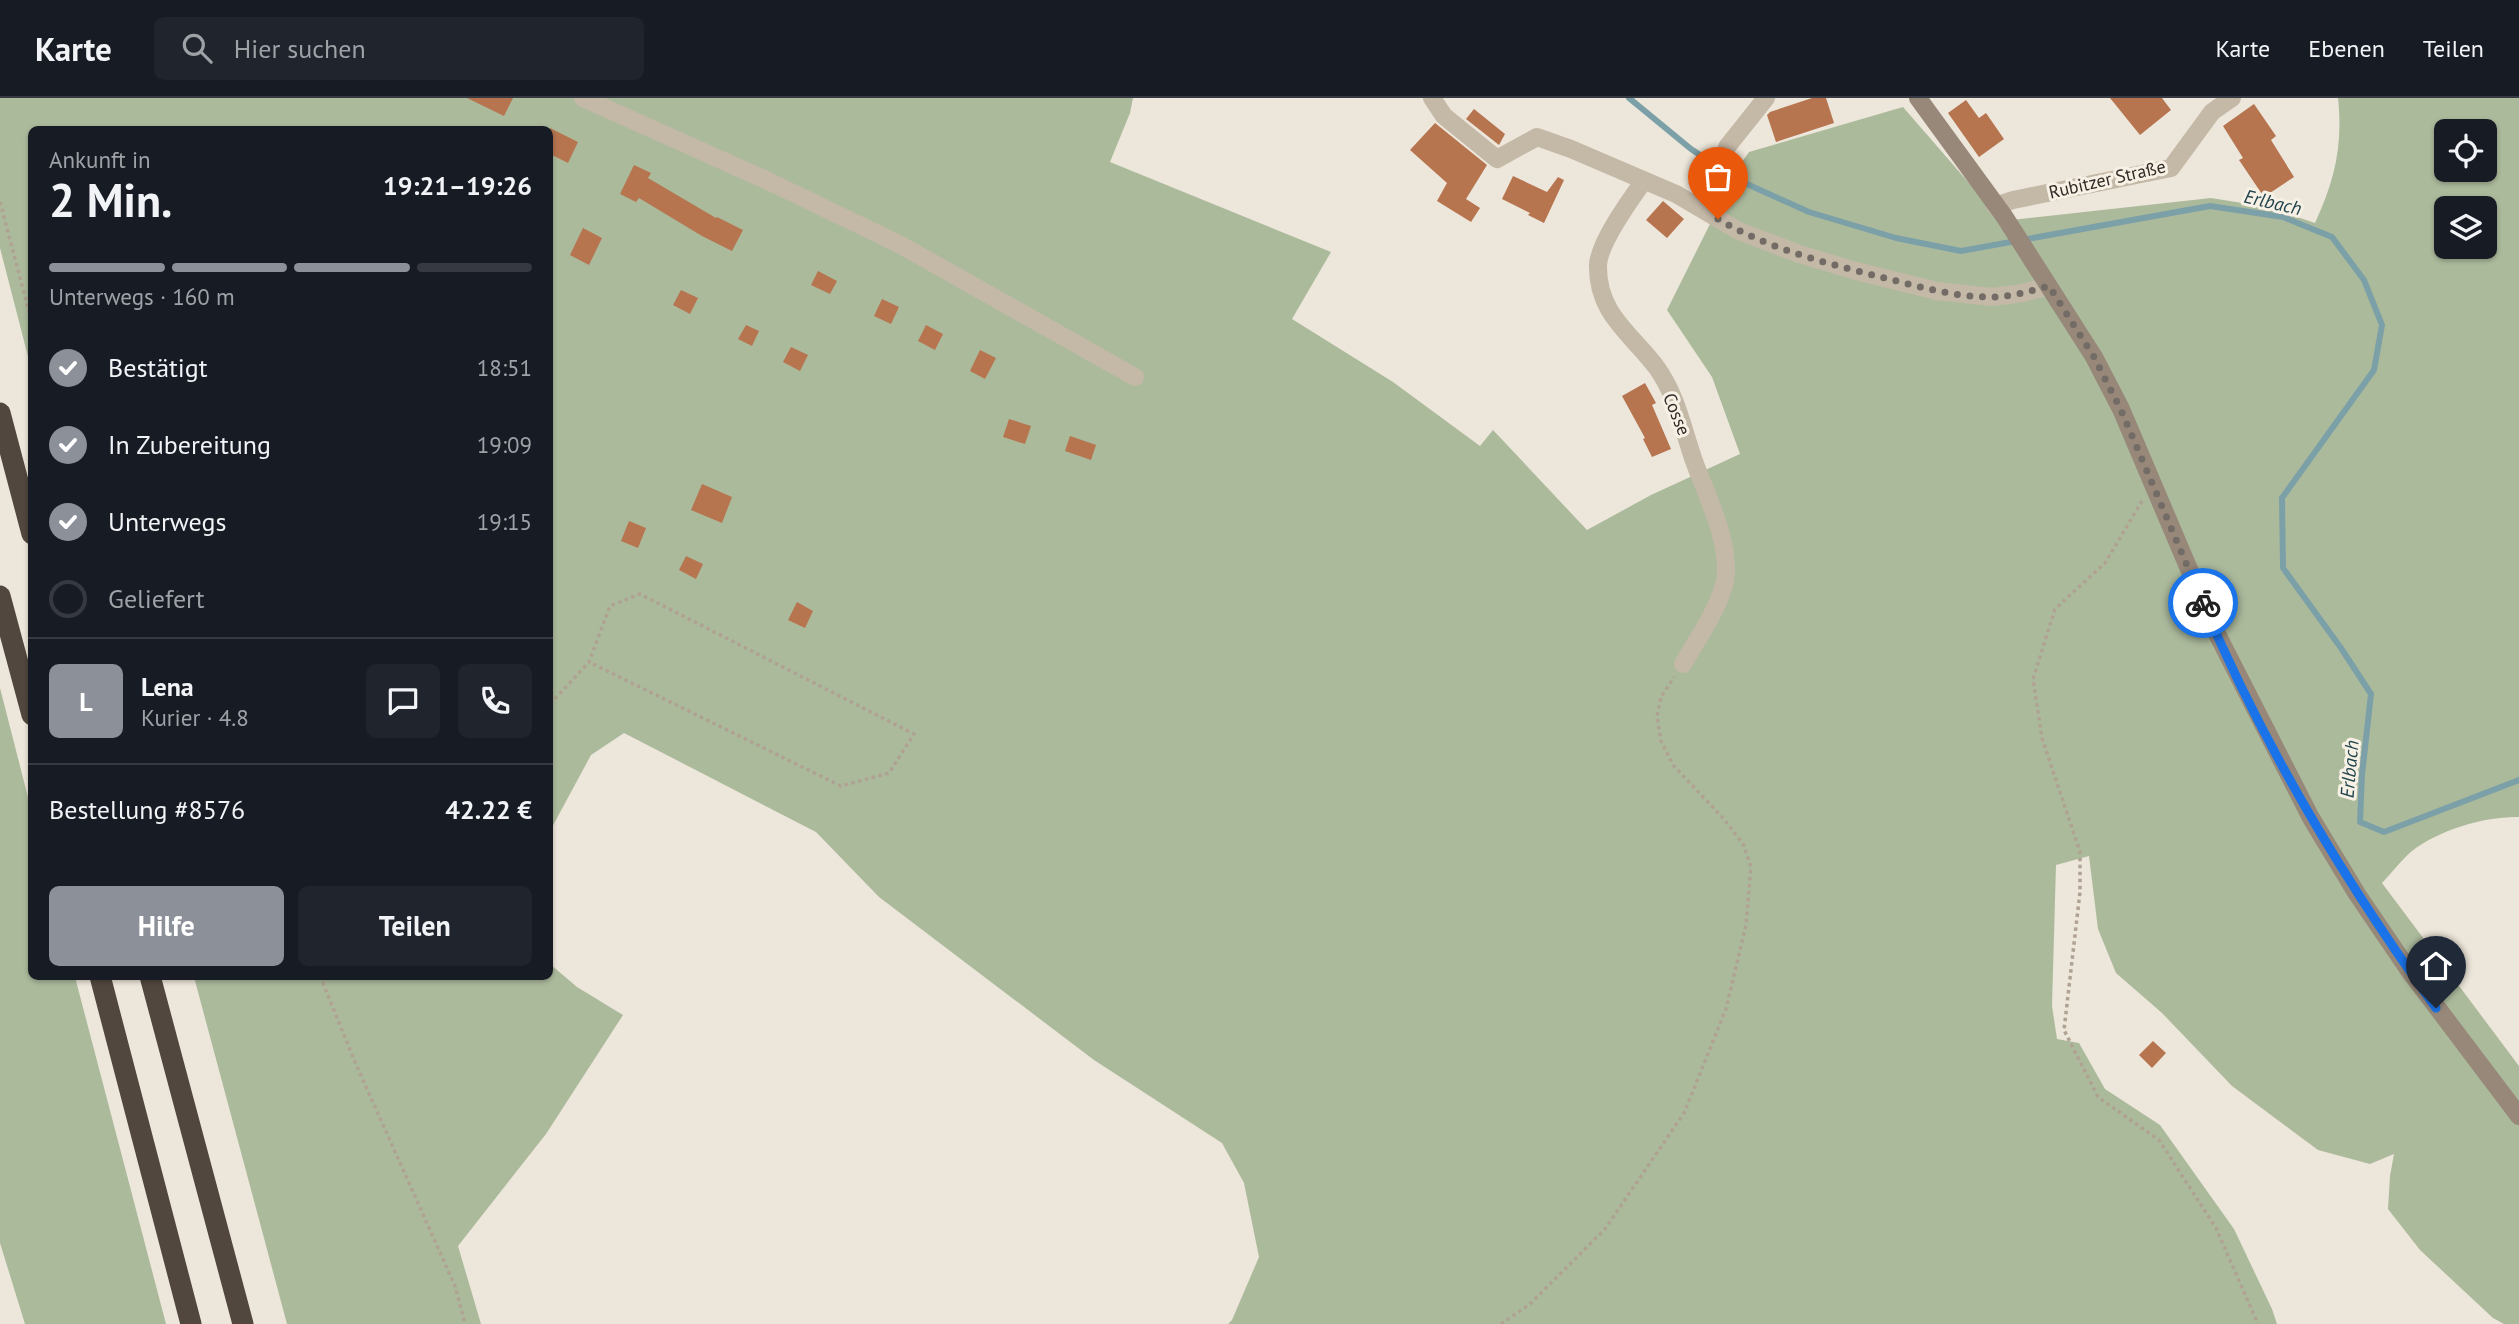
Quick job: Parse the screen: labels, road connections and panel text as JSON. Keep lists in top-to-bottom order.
{
  "streets": {
    "street": ["Rubitzer Straße", "Cosse"]
  },
  "water": ["Erlbach"],
  "page": {
    "header": "Karte",
    "search": "Hier suchen",
    "nav": ["Karte", "Ebenen", "Teilen"],
    "heading": ["2 Min.", "Ankunft in", "19:21–19:26"],
    "panel": [
      "Lena",
      "Kurier · 4.8",
      "Bestellung #8576",
      "42.22 €"
    ],
    "bar": "Unterwegs · 160 m",
    "list": [
      ["Bestätigt", "18:51"],
      ["In Zubereitung", "19:09"],
      ["Unterwegs", "19:15"],
      "Geliefert"
    ],
    "round": "L",
    "buttons": ["Hilfe", "Teilen"]
  }
}
